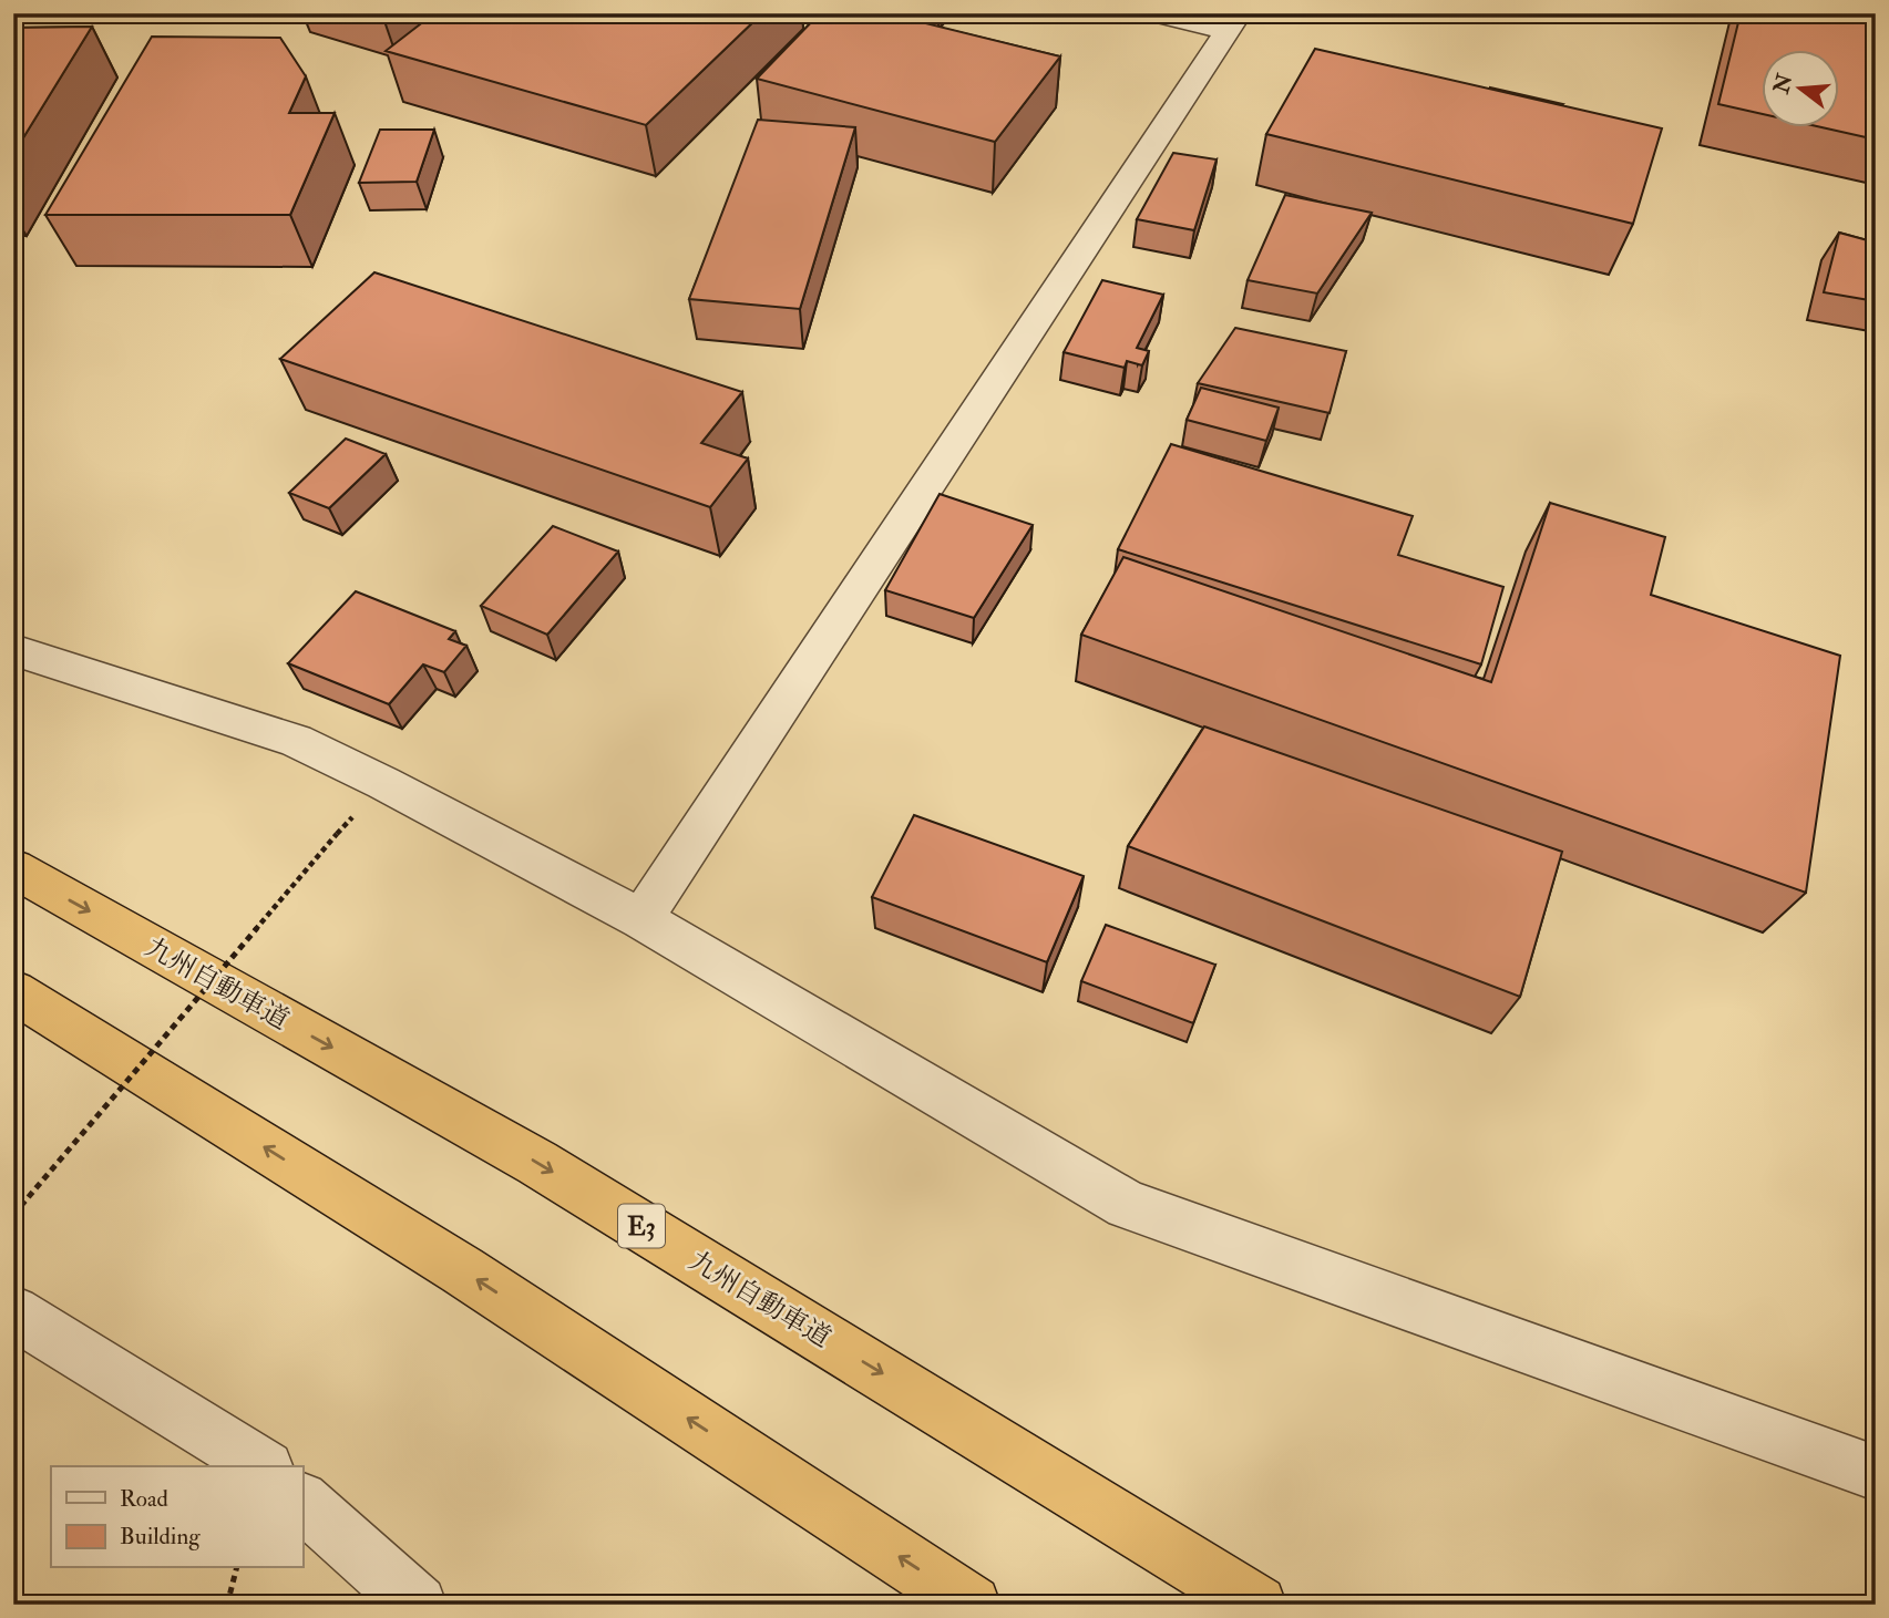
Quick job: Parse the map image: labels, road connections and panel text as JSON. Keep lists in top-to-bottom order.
{
  "streets": {
    "highway": ["九州自動車道", "E3"]
  },
  "legend": ["Road", "Building"],
  "north": "left"
}
